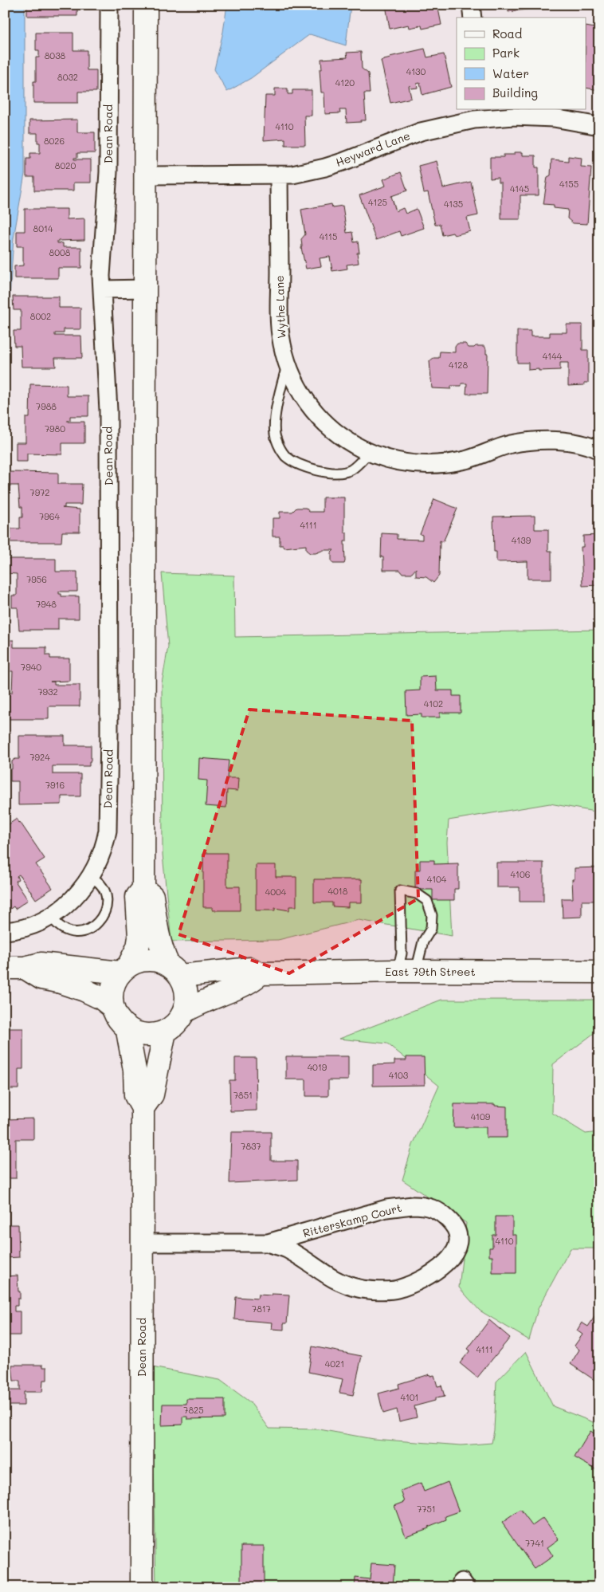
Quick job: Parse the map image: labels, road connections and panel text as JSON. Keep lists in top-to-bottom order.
{
  "streets": {
    "street": [
      "Dean Road",
      "Heyward Lane",
      "Wythe Lane",
      "East 79th Street",
      "Ritterskamp Court"
    ]
  },
  "crossings": [
    ["Dean Road", "East 79th Street"],
    ["Dean Road", "Ritterskamp Court"],
    ["Heyward Lane", "Wythe Lane"]
  ],
  "house_numbers": [
    "8038",
    "4130",
    "8032",
    "4120",
    "4110",
    "8026",
    "8020",
    "4155",
    "4145",
    "4125",
    "4135",
    "8014",
    "4115",
    "8008",
    "8002",
    "4144",
    "4128",
    "7988",
    "7980",
    "7972",
    "7964",
    "4111",
    "4139",
    "7956",
    "7948",
    "7940",
    "7932",
    "4102",
    "7924",
    "7916",
    "4106",
    "4104",
    "4018",
    "4004",
    "4019",
    "4103",
    "7851",
    "4109",
    "7837",
    "4110",
    "7817",
    "4111",
    "4021",
    "4101",
    "7825",
    "7751",
    "7741"
  ],
  "legend": [
    "Road",
    "Park",
    "Water",
    "Building"
  ]
}
